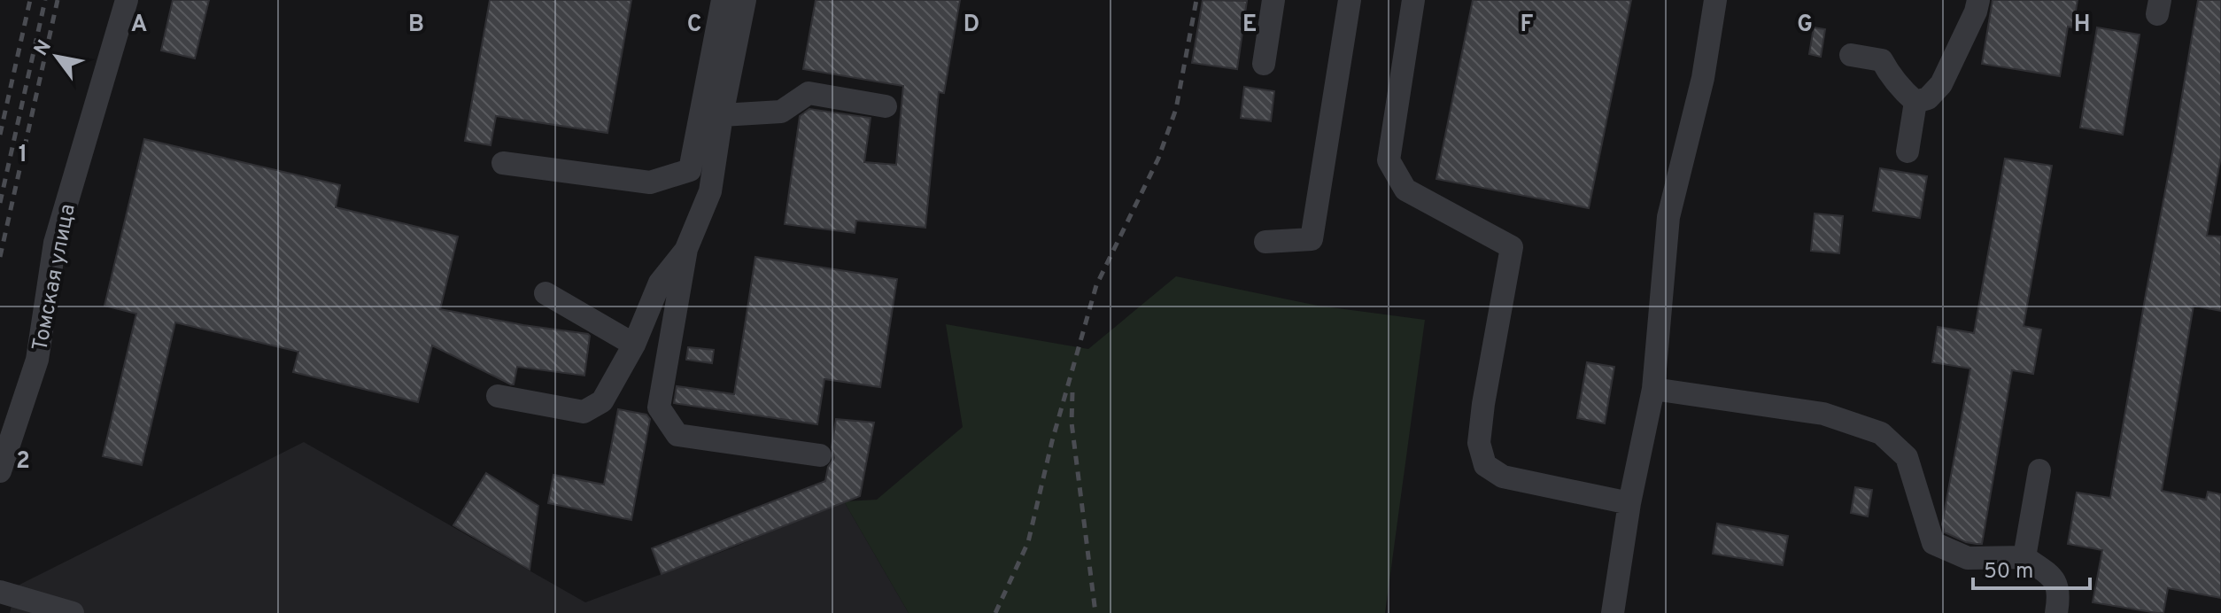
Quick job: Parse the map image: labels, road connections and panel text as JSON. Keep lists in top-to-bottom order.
{
  "streets": {
    "street": ["Томская улица"]
  },
  "scale_bar": "50 m",
  "north": "top left",
  "grid": {
    "columns": [
      "A",
      "B",
      "C",
      "D",
      "E",
      "F",
      "G",
      "H"
    ],
    "rows": ["1", "2"]
  }
}
